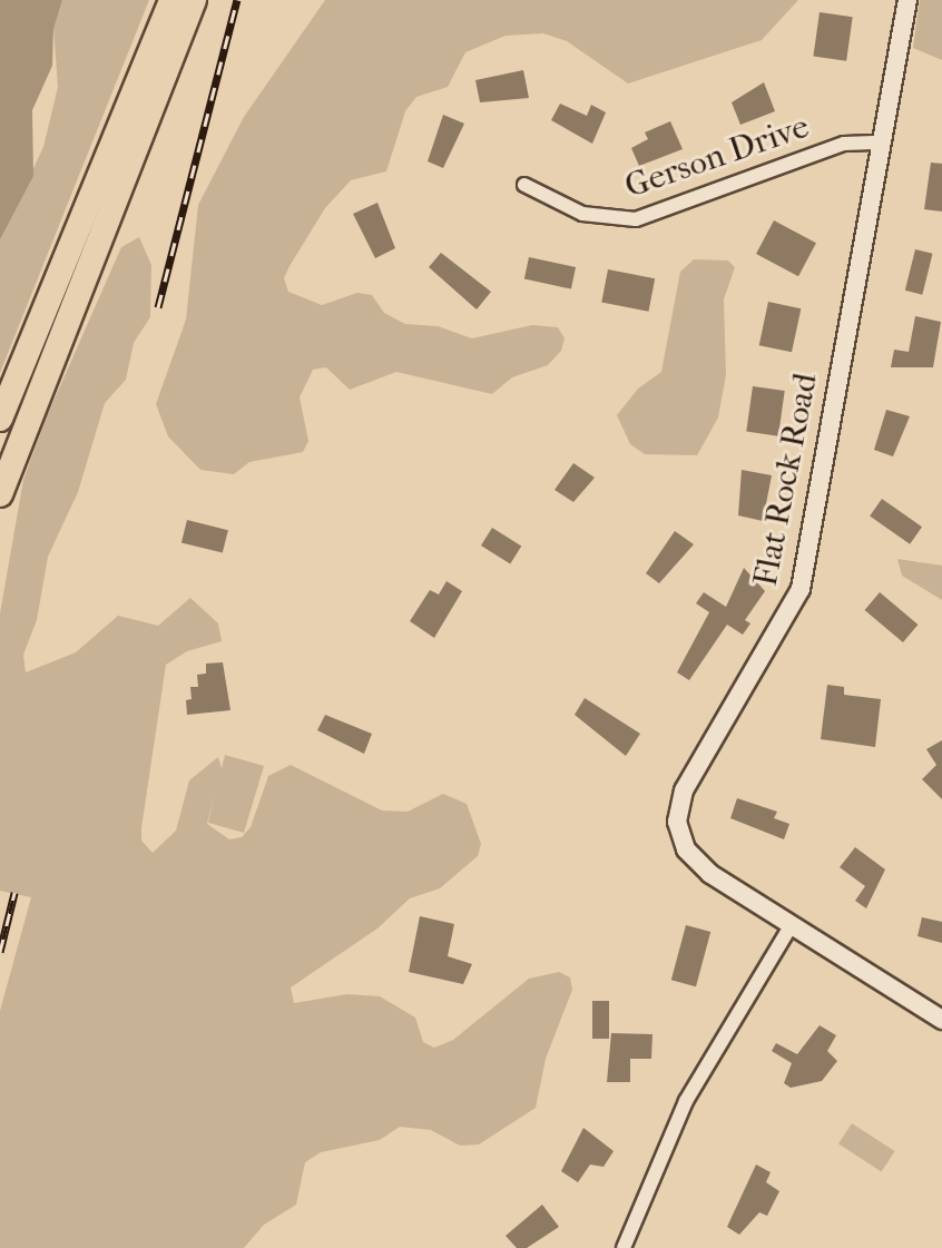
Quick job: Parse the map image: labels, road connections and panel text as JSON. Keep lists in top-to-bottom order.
{
  "streets": {
    "street": ["Gerson Drive", "Flat Rock Road"]
  },
  "crossings": [
    ["Gerson Drive", "Flat Rock Road"]
  ]
}
